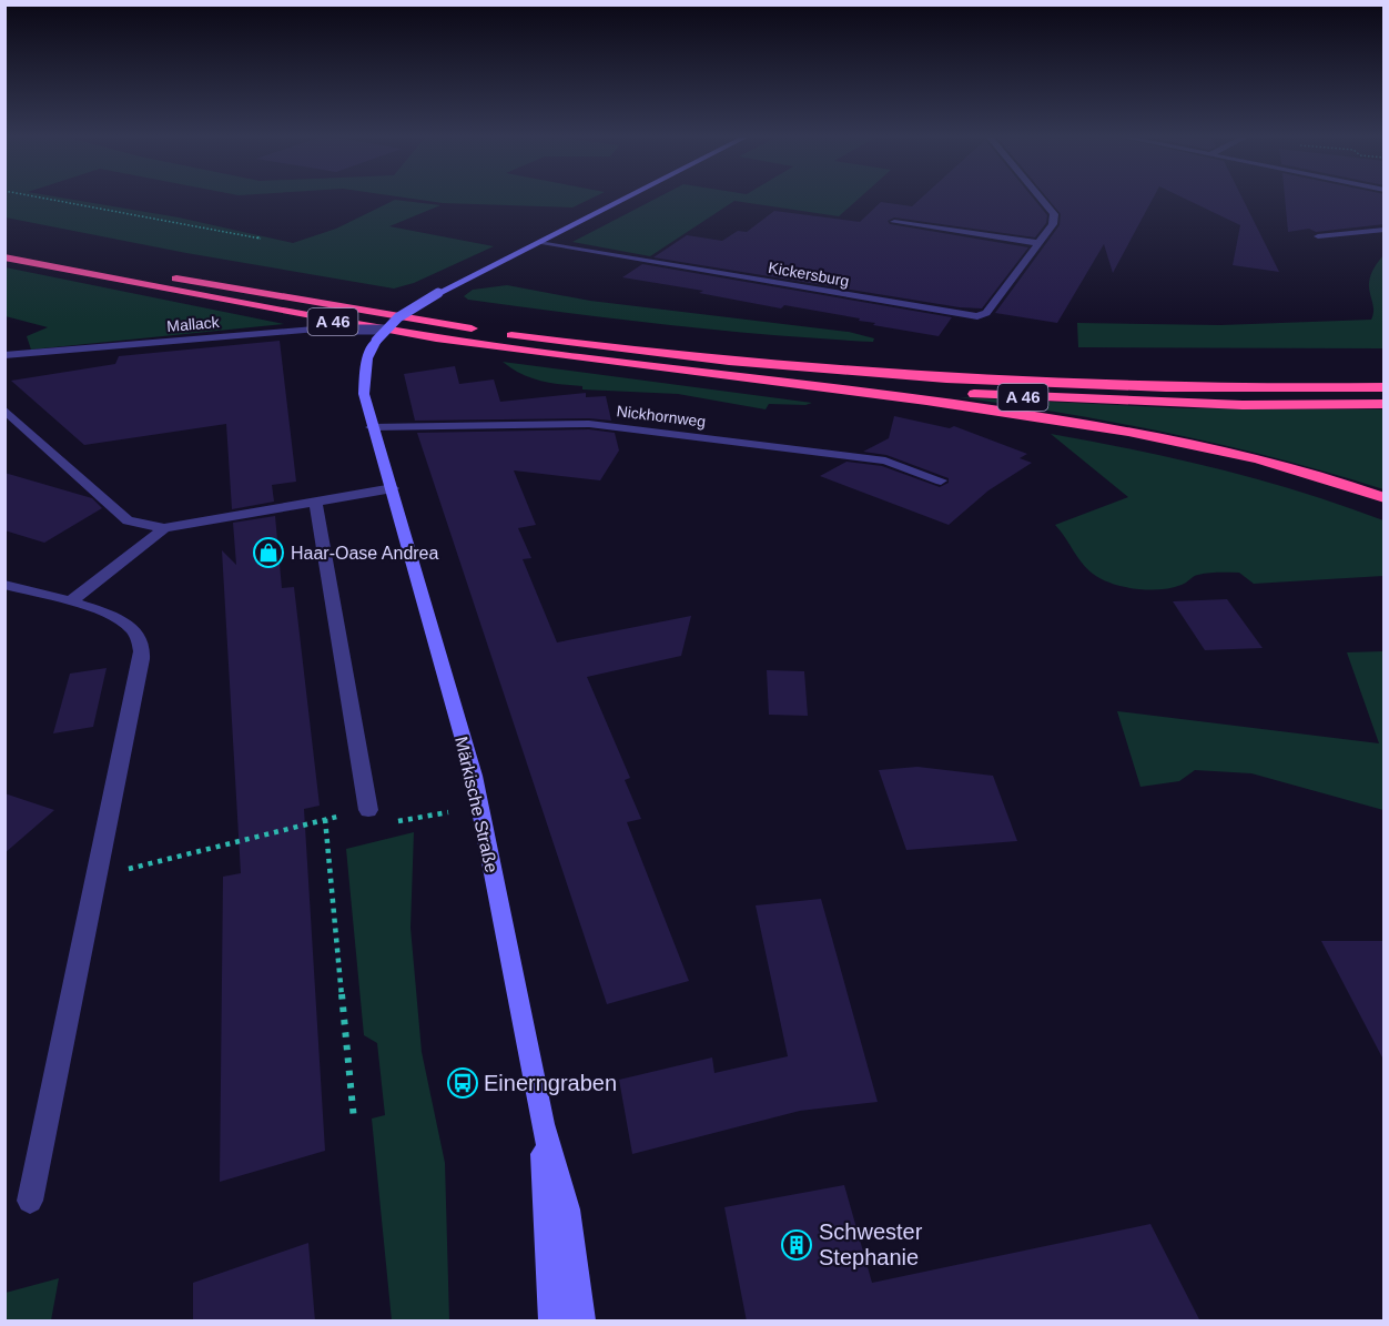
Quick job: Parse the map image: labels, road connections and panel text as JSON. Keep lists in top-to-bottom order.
{
  "streets": {
    "highway": ["A 46"],
    "main road": ["Märkische Straße"],
    "street": ["Kickersburg", "Mallack", "Nickhornweg"]
  },
  "crossings": [
    ["Kickersburg", "Märkische Straße"],
    ["Mallack", "Märkische Straße"],
    ["Nickhornweg", "Märkische Straße"]
  ],
  "places": {
    "shop": ["Haar-Oase Andrea"],
    "bus stop": ["Einerngraben"],
    "building": ["Schwester Stephanie"]
  }
}
